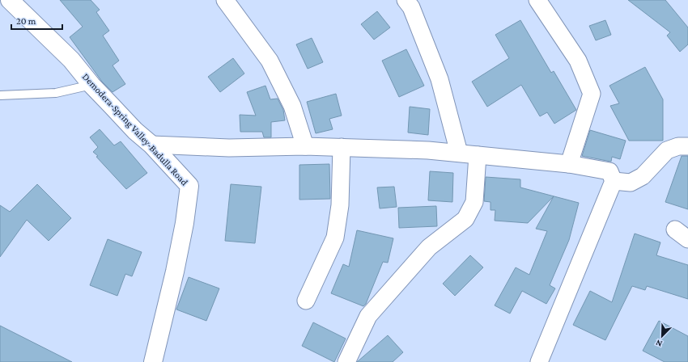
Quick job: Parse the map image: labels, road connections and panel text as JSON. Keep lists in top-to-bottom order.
{
  "streets": {
    "main road": ["Demodera-Spring Valley-Badulla Road"]
  },
  "scale_bar": "20 m",
  "north": "bottom left"
}
